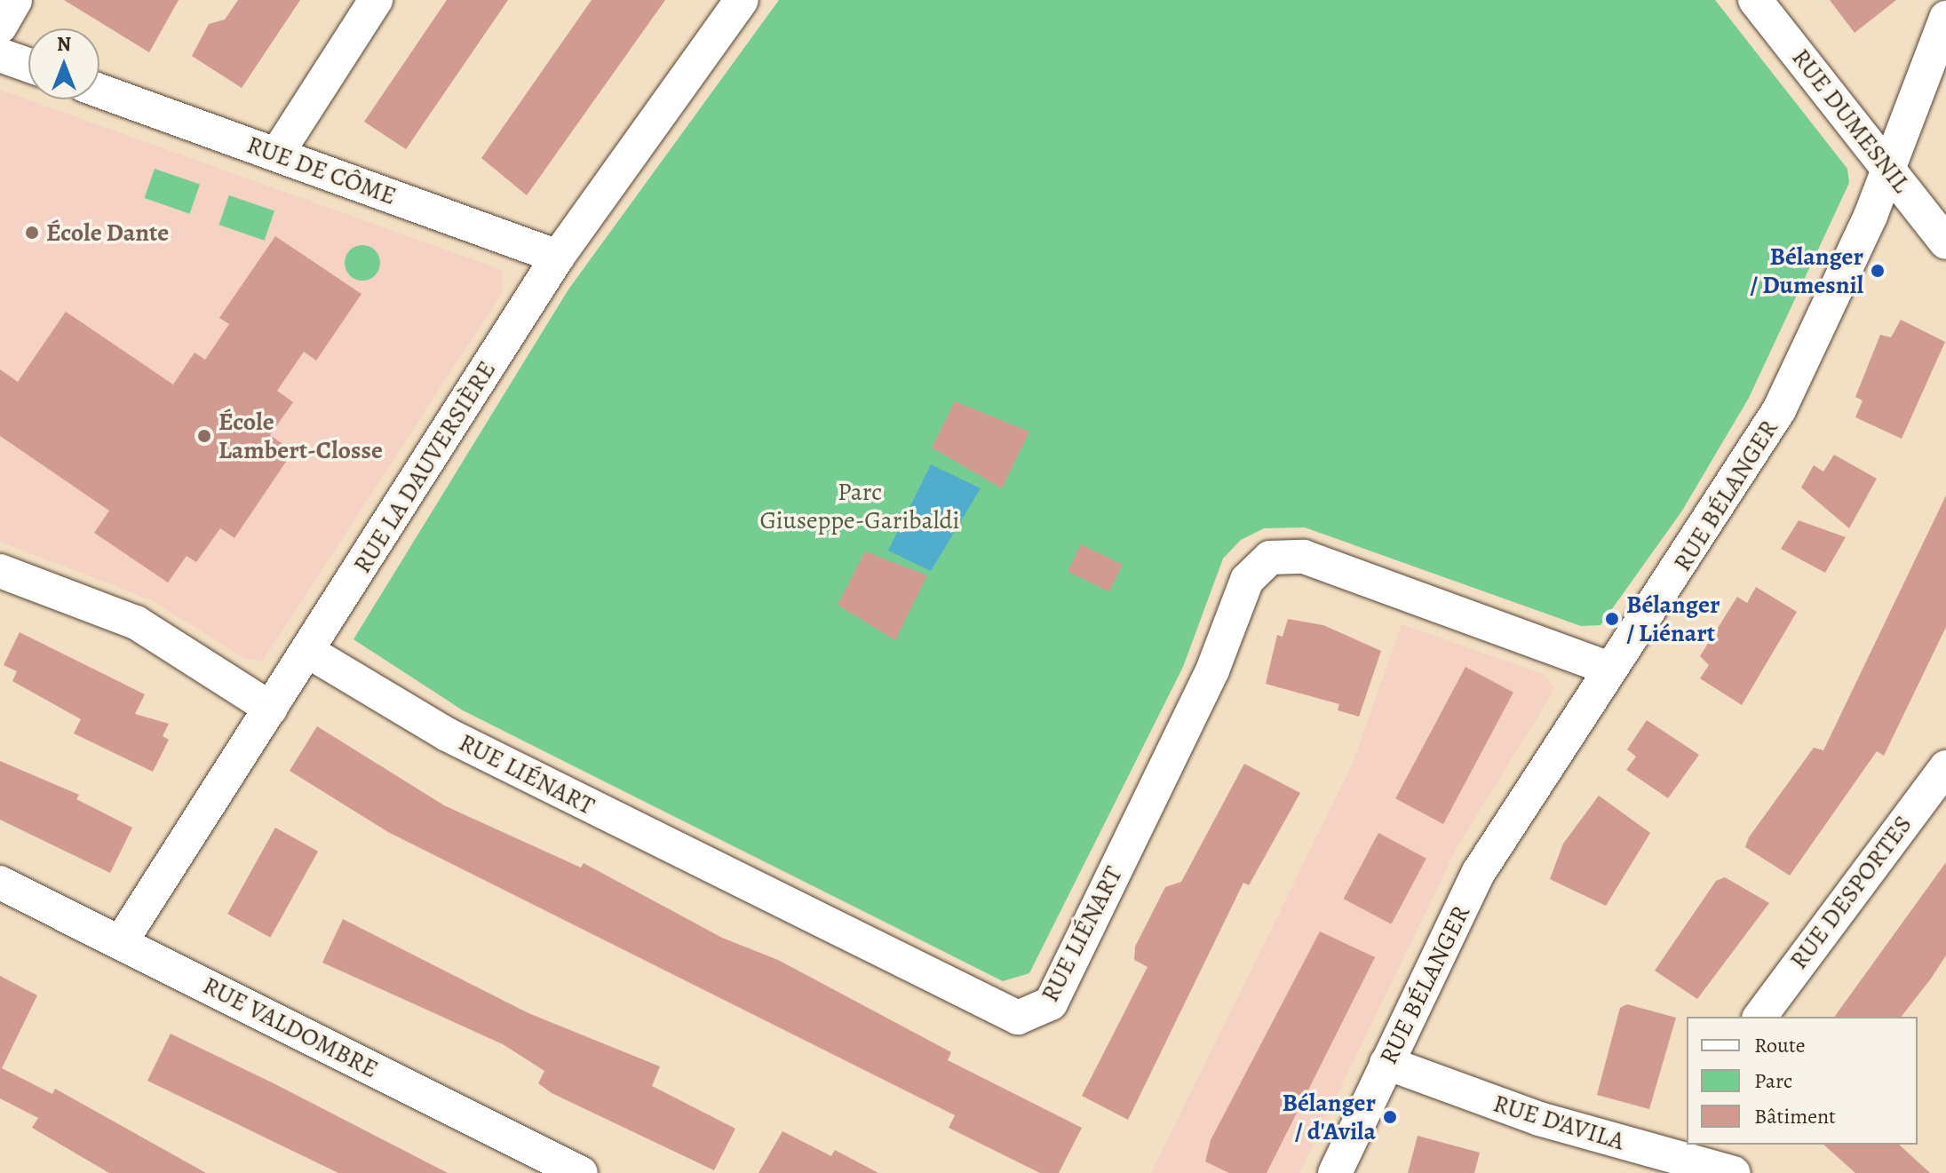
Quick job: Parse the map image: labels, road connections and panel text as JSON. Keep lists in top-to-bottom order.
{
  "streets": {
    "street": [
      "RUE DUMESNIL",
      "RUE DE CÔME",
      "RUE LA DAUVERSIÈRE",
      "RUE BÉLANGER",
      "RUE LIÉNART",
      "RUE DESPORTES",
      "RUE VALDOMBRE",
      "RUE D'AVILA"
    ]
  },
  "crossings": [
    ["RUE DUMESNIL", "RUE BÉLANGER"],
    ["RUE DE CÔME", "RUE LA DAUVERSIÈRE"],
    ["RUE LA DAUVERSIÈRE", "RUE LIÉNART"],
    ["RUE LA DAUVERSIÈRE", "RUE VALDOMBRE"],
    ["RUE BÉLANGER", "RUE LIÉNART"],
    ["RUE BÉLANGER", "RUE D'AVILA"]
  ],
  "parks": ["Parc Giuseppe-Garibaldi"],
  "places": [
    "École Dante",
    "Bélanger / Dumesnil",
    "École Lambert-Closse",
    "Bélanger / Liénart",
    "Bélanger / d'Avila"
  ],
  "legend": ["Route", "Parc", "Bâtiment"],
  "north": "top"
}
